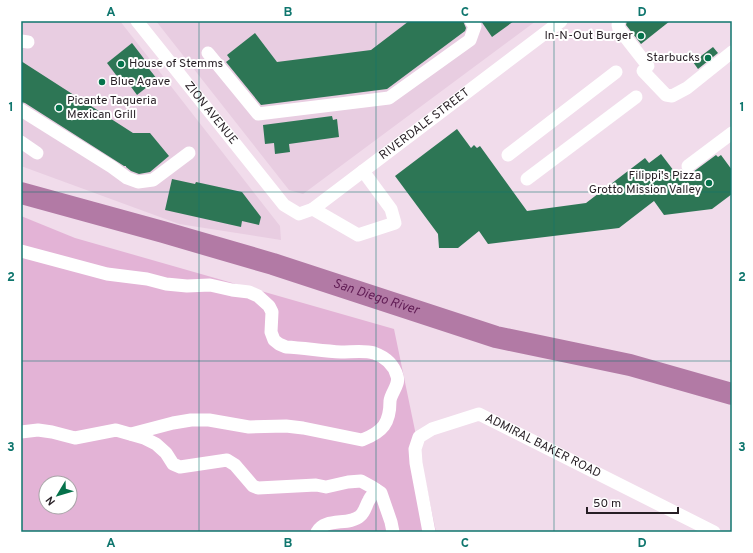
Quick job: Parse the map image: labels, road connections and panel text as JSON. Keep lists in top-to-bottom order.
{
  "streets": {
    "street": ["ZION AVENUE", "RIVERDALE STREET", "ADMIRAL BAKER ROAD"]
  },
  "crossings": [
    ["ZION AVENUE", "RIVERDALE STREET"]
  ],
  "water": ["San Diego River"],
  "places": [
    "In-N-Out Burger",
    "Starbucks",
    "House of Stemms",
    "Blue Agave",
    "Picante Taqueria Mexican Grill",
    "Filippi's Pizza Grotto Mission Valley"
  ],
  "scale_bar": "50 m",
  "north": "bottom left",
  "grid": {
    "columns": [
      "A",
      "B",
      "C",
      "D"
    ],
    "rows": ["1", "2", "3"]
  }
}
